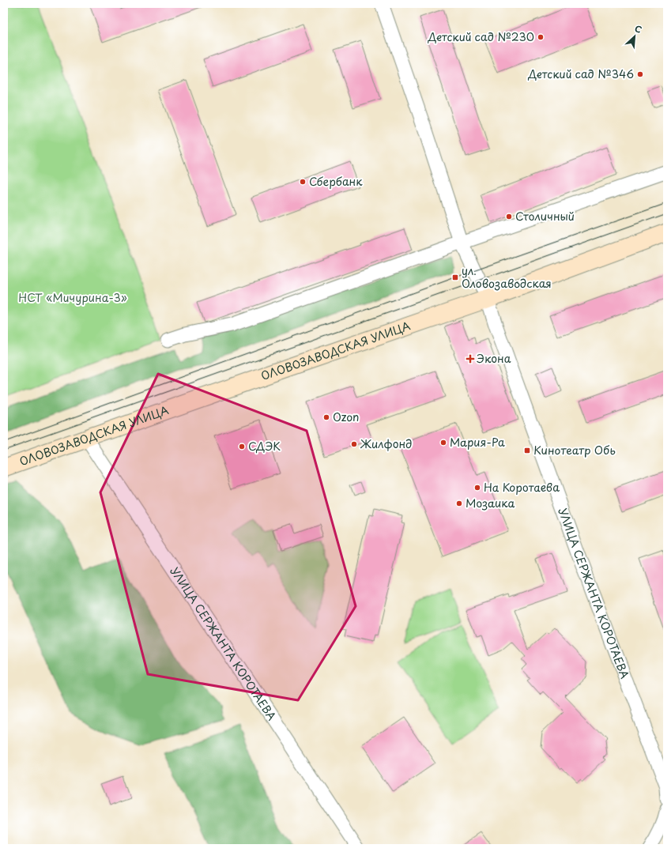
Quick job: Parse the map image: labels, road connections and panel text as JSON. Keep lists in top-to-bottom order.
{
  "streets": {
    "street": ["ОЛОВОЗАВОДСКАЯ УЛИЦА", "УЛИЦА СЕРЖАНТА КОРОТАЕВА"]
  },
  "crossings": [
    ["ОЛОВОЗАВОДСКАЯ УЛИЦА", "УЛИЦА СЕРЖАНТА КОРОТАЕВА"]
  ],
  "parks": ["НСТ «Мичурина-3»"],
  "places": {
    "other": [
      "Детский сад №230",
      "Детский сад №346",
      "Сбербанк",
      "Столичный",
      "Ozon",
      "Мария-Ра",
      "Жилфонд",
      "СДЭК",
      "На Коротаева",
      "Мозаика"
    ],
    "transit": ["ул. Оловозаводская", "Кинотеатр Обь"],
    "health": ["Экона"]
  },
  "north": "top right"
}
